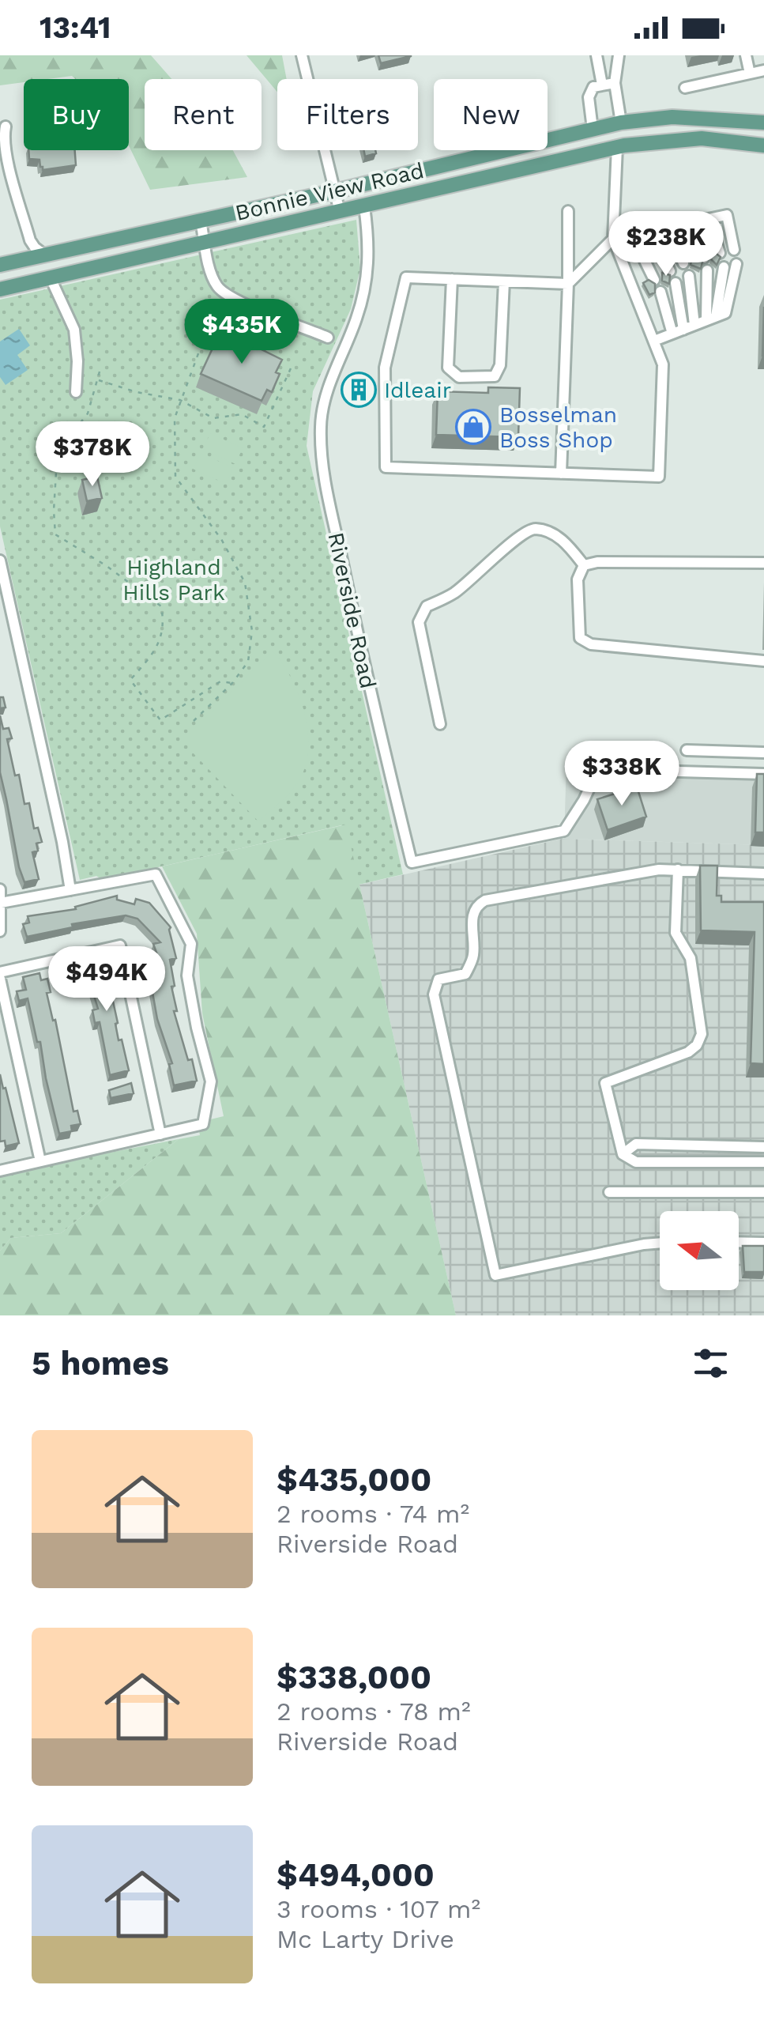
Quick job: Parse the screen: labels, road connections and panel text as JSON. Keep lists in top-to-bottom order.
{
  "streets": {
    "main road": ["Bonnie View Road"],
    "street": ["Riverside Road"]
  },
  "crossings": [
    ["Bonnie View Road", "Riverside Road"]
  ],
  "parks": ["Highland Hills Park"],
  "places": {
    "building": ["Idleair"],
    "shop": ["Bosselman Boss Shop"]
  },
  "north": "left",
  "page": {
    "status": "13:41",
    "chip": [
      "Buy",
      "Rent",
      "Filters",
      "New"
    ],
    "price": [
      "$238K",
      "$435K",
      "$378K",
      "$338K",
      "$494K"
    ],
    "heading": "5 homes",
    "list": [
      {
        "name": "$435,000",
        "note": "2 rooms · 74 m² · Riverside Road"
      },
      {
        "name": "$338,000",
        "note": "2 rooms · 78 m² · Riverside Road"
      },
      {
        "name": "$494,000",
        "note": "3 rooms · 107 m² · Mc Larty Drive"
      }
    ]
  }
}
